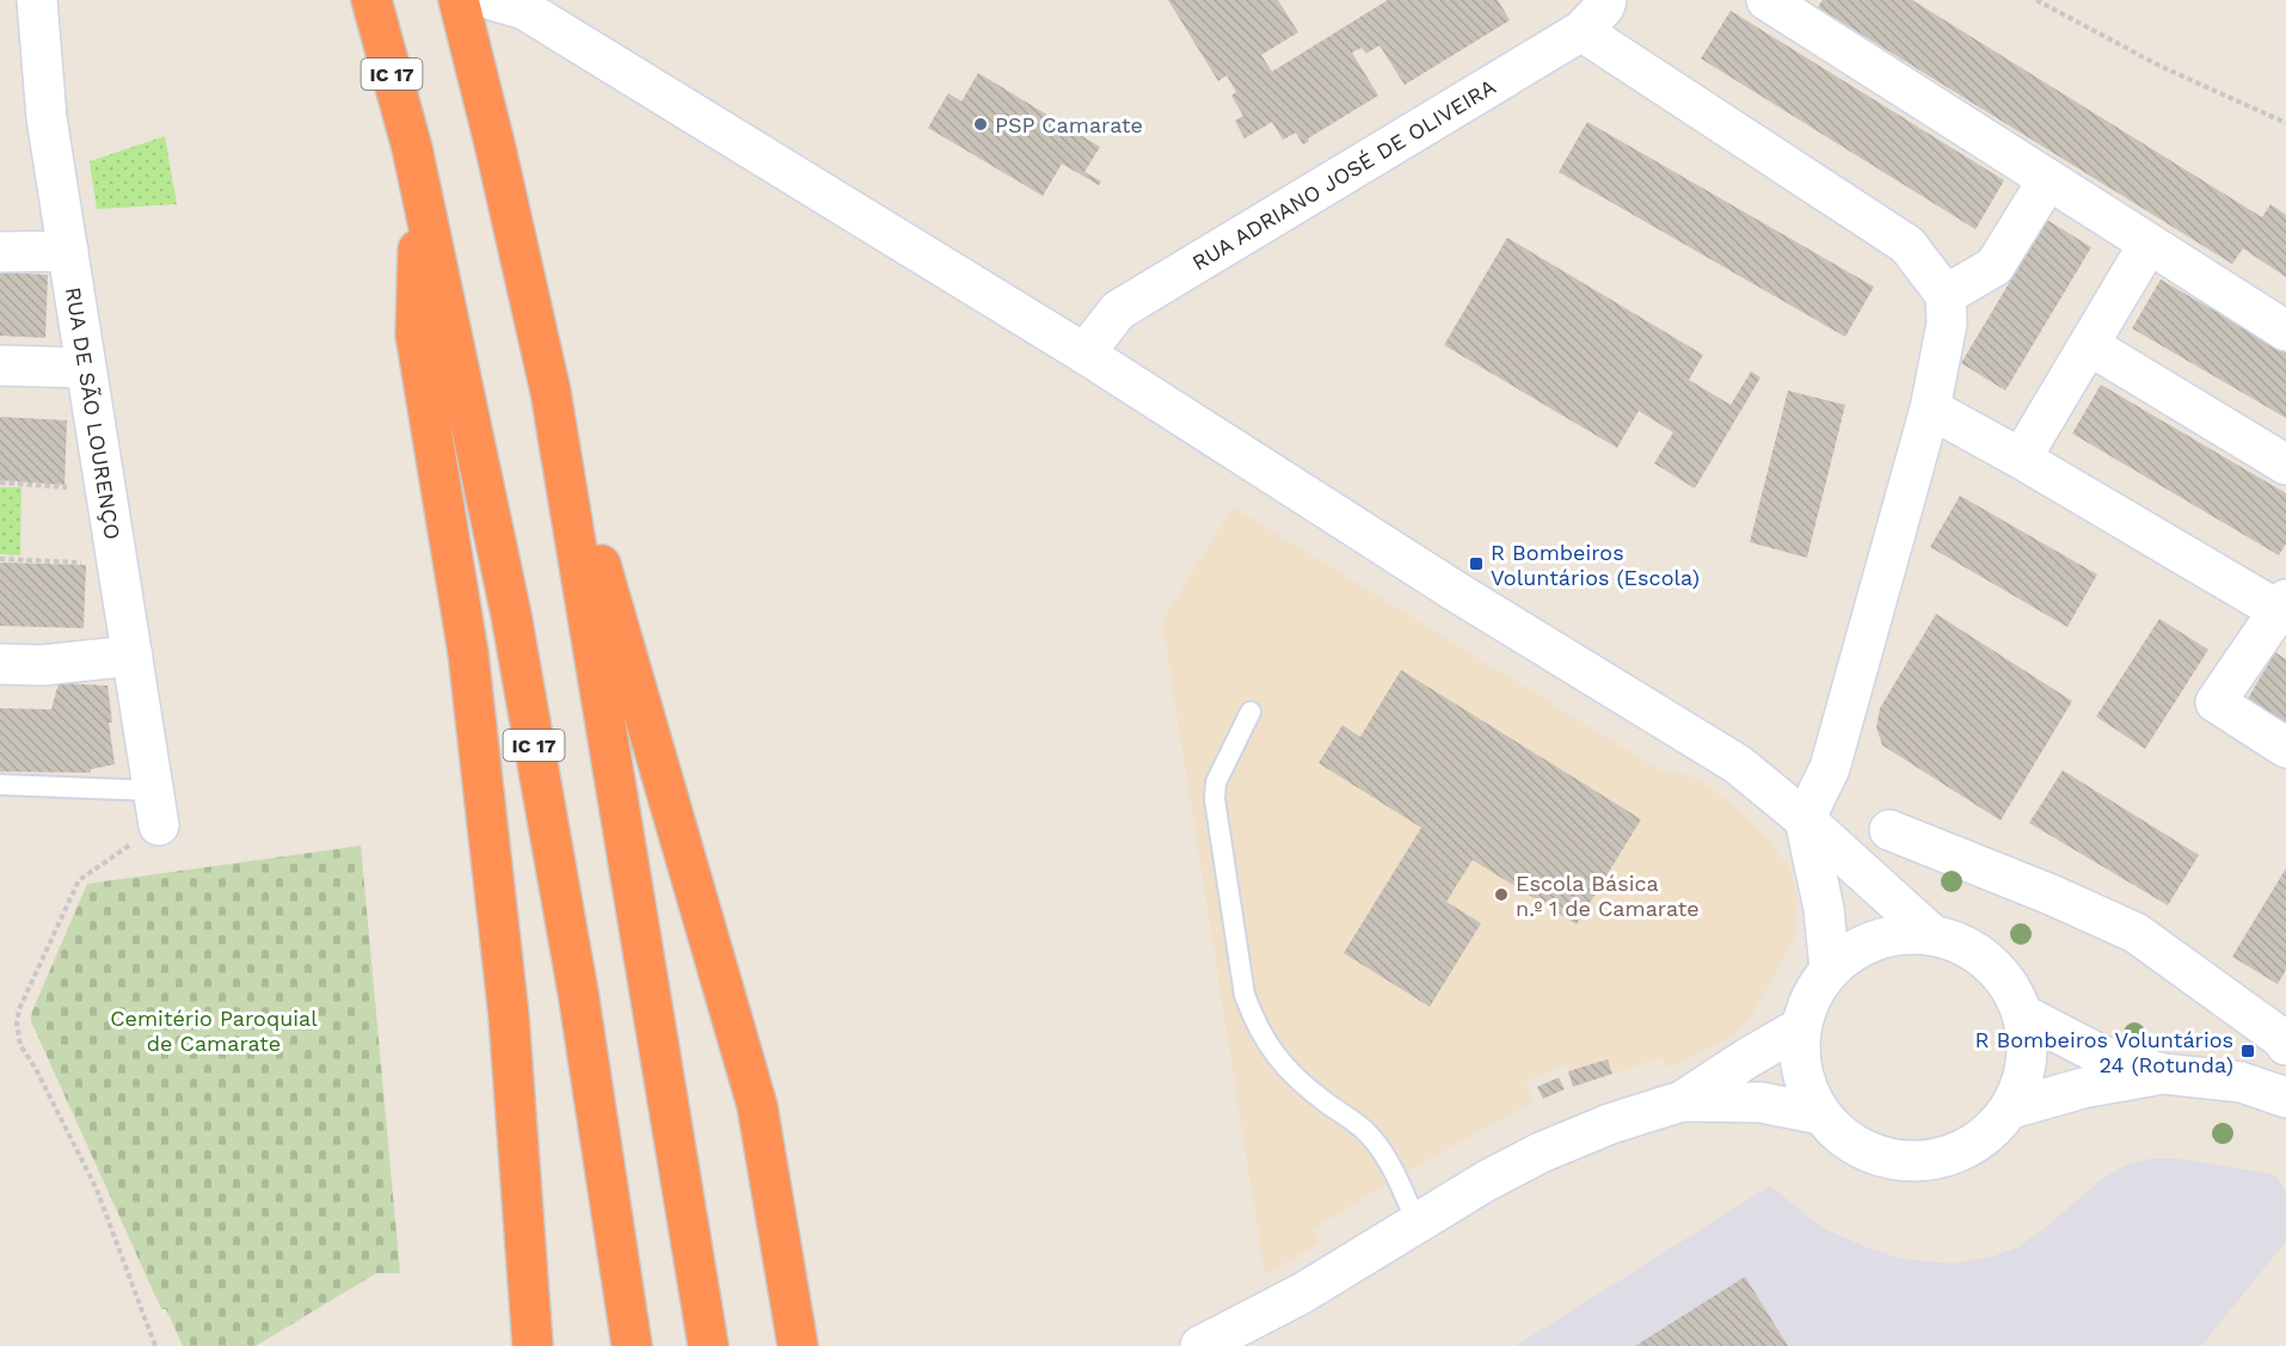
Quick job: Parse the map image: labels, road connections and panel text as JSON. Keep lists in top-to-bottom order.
{
  "streets": {
    "highway": ["IC 17"],
    "street": ["RUA ADRIANO JOSÉ DE OLIVEIRA", "RUA DE SÃO LOURENÇO"]
  },
  "parks": ["Cemitério Paroquial de Camarate"],
  "places": {
    "other": ["PSP Camarate", "Escola Básica n.º 1 de Camarate"],
    "transit": ["R Bombeiros Voluntários (Escola)", "R Bombeiros Voluntários 24 (Rotunda)"]
  }
}
